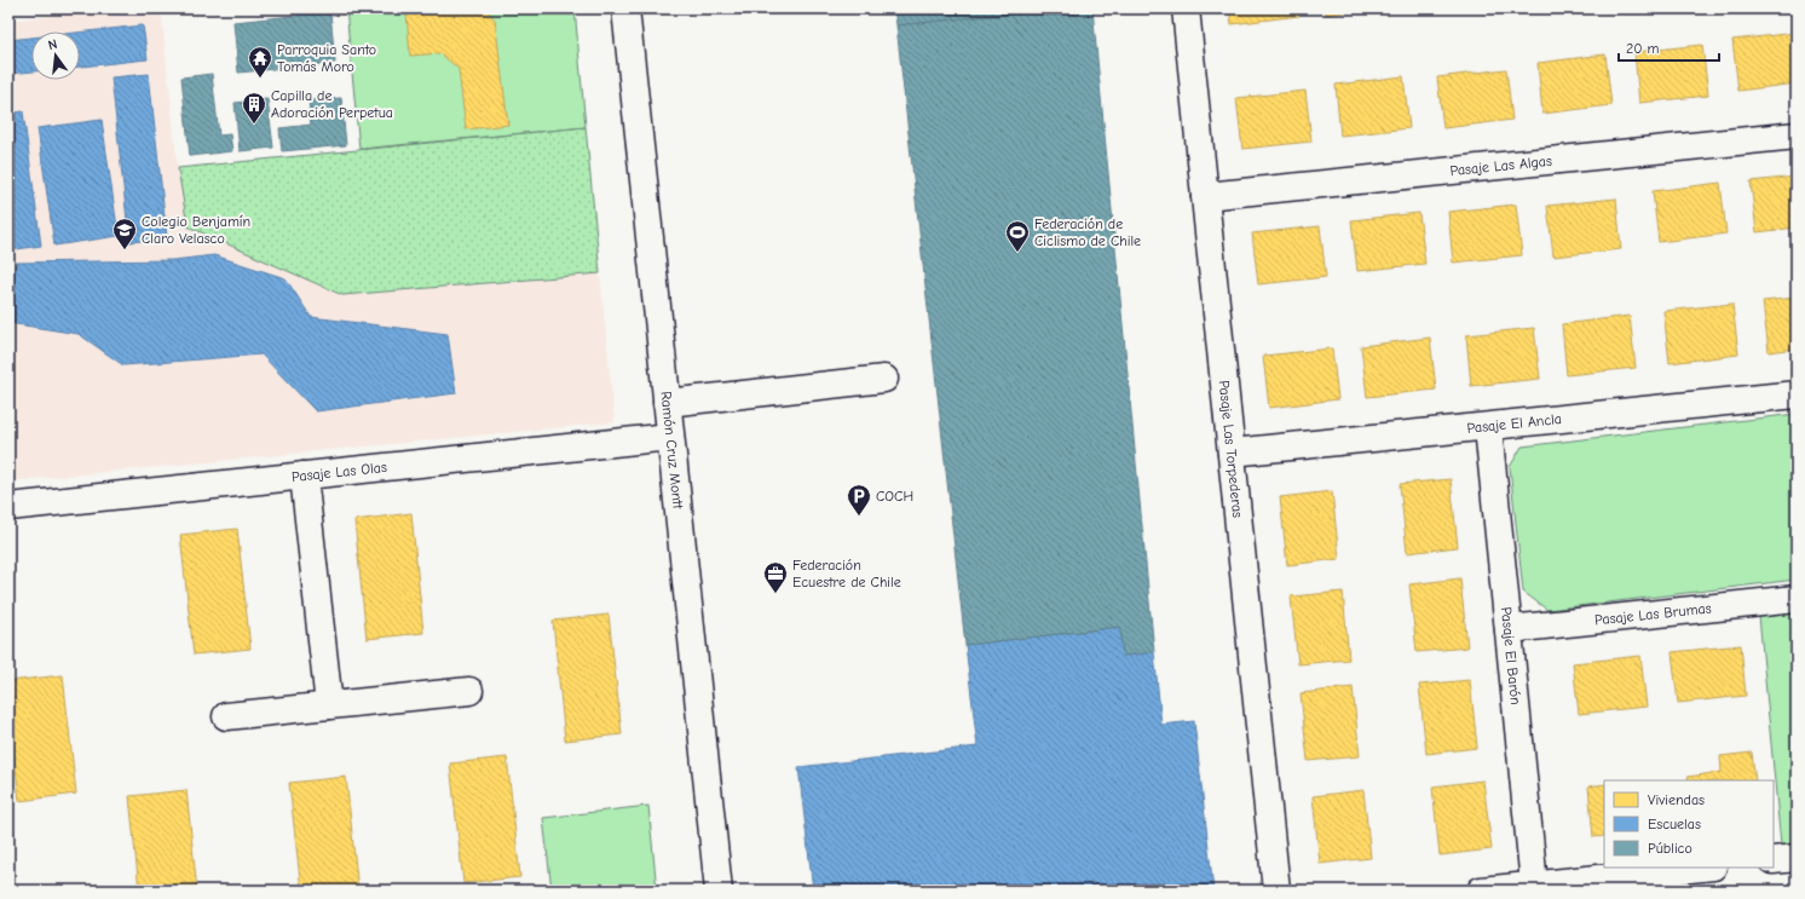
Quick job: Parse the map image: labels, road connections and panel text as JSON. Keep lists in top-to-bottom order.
{
  "streets": {
    "street": [
      "Pasaje Las Algas",
      "Pasaje El Ancla",
      "Ramón Cruz Montt",
      "Pasaje Las Torpederas",
      "Pasaje Las Olas",
      "Pasaje Las Brumas",
      "Pasaje El Barón"
    ]
  },
  "crossings": [
    ["Pasaje Las Algas", "Pasaje Las Torpederas"],
    ["Pasaje El Ancla", "Pasaje Las Torpederas"],
    ["Pasaje El Ancla", "Pasaje El Barón"],
    ["Ramón Cruz Montt", "Pasaje Las Olas"],
    ["Pasaje Las Brumas", "Pasaje El Barón"]
  ],
  "places": {
    "temple": ["Parroquia Santo Tomás Moro"],
    "building": ["Capilla de Adoración Perpetua"],
    "school or university": ["Colegio Benjamín Claro Velasco"],
    "sports": ["Federación de Ciclismo de Chile"],
    "parking": ["COCH"],
    "office": ["Federación Ecuestre de Chile"]
  },
  "legend": ["Viviendas", "Escuelas", "Público"],
  "scale_bar": "20 m",
  "north": "top"
}
